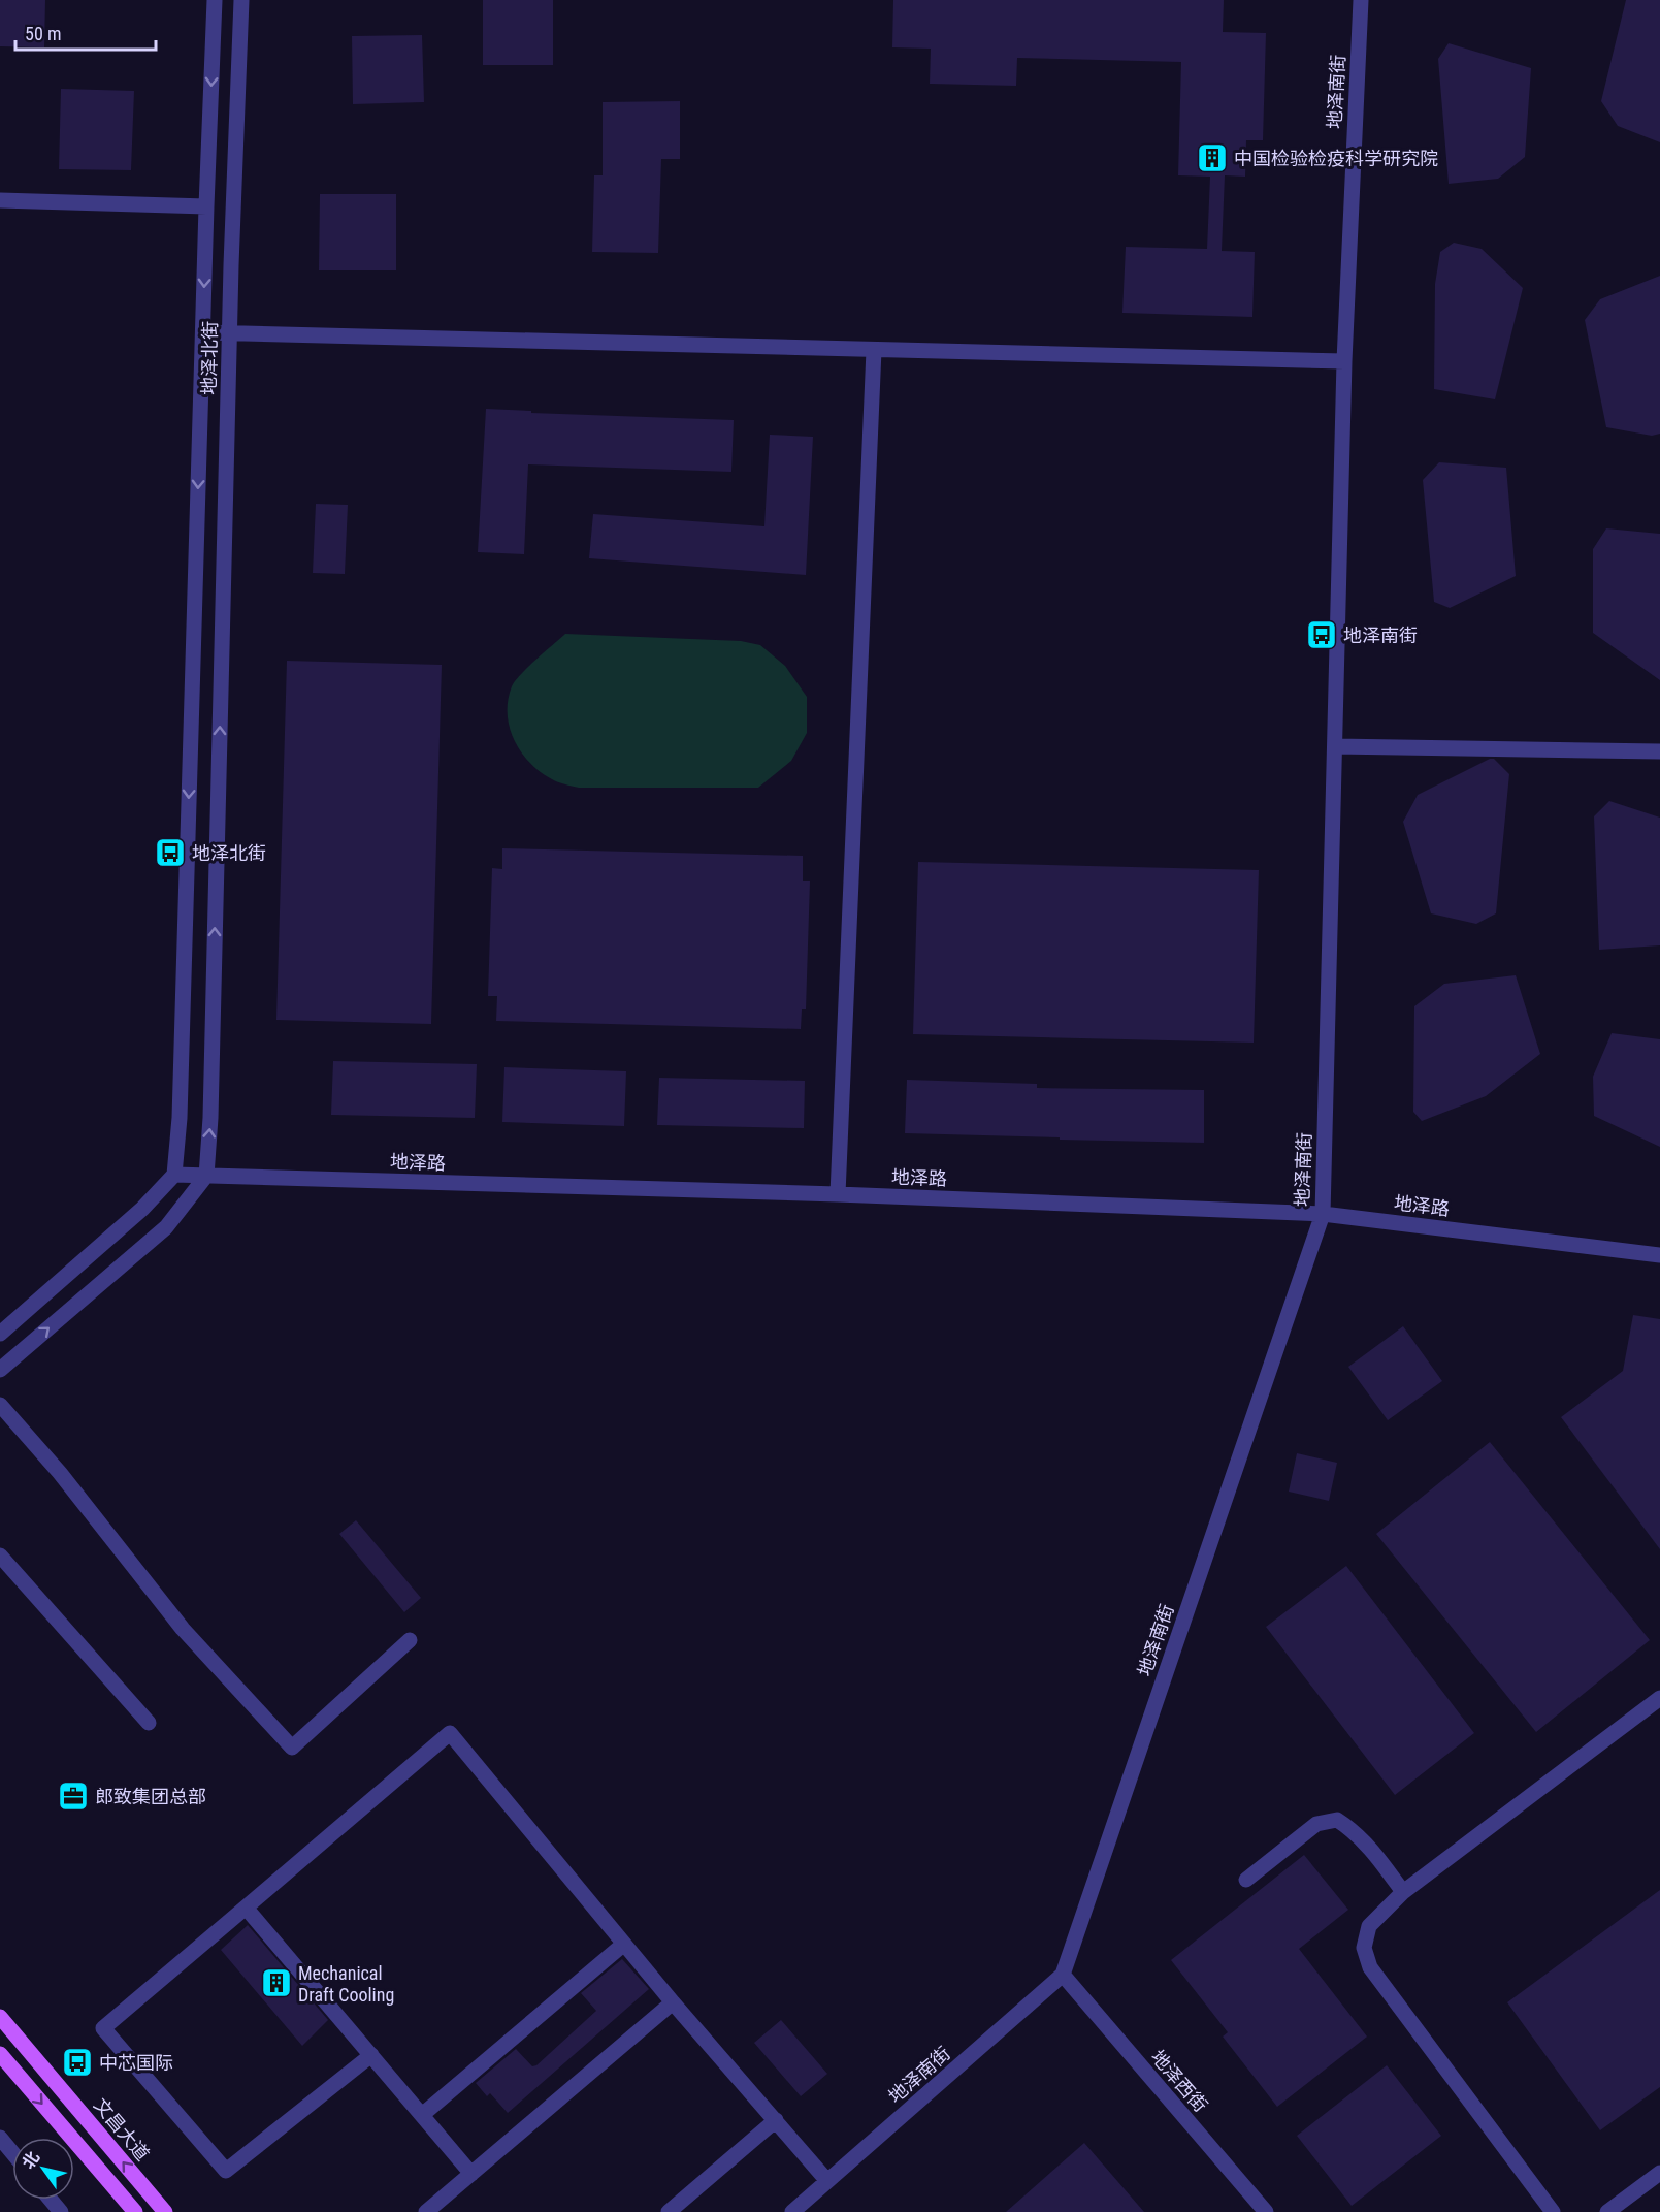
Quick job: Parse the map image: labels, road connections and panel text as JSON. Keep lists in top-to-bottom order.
{
  "streets": {
    "main road": ["文昌大道"],
    "street": [
      "地泽南街",
      "地泽北街",
      "地泽路",
      "地泽西街"
    ]
  },
  "crossings": [
    ["地泽南街", "地泽路"],
    ["地泽南街", "地泽西街"],
    ["地泽北街", "地泽路"]
  ],
  "places": {
    "building": ["中国检验检疫科学研究院", "Mechanical Draft Cooling"],
    "bus stop": ["地泽南街", "地泽北街", "中芯国际"],
    "office": ["郎致集团总部"]
  },
  "scale_bar": "50 m",
  "north": "top left"
}
